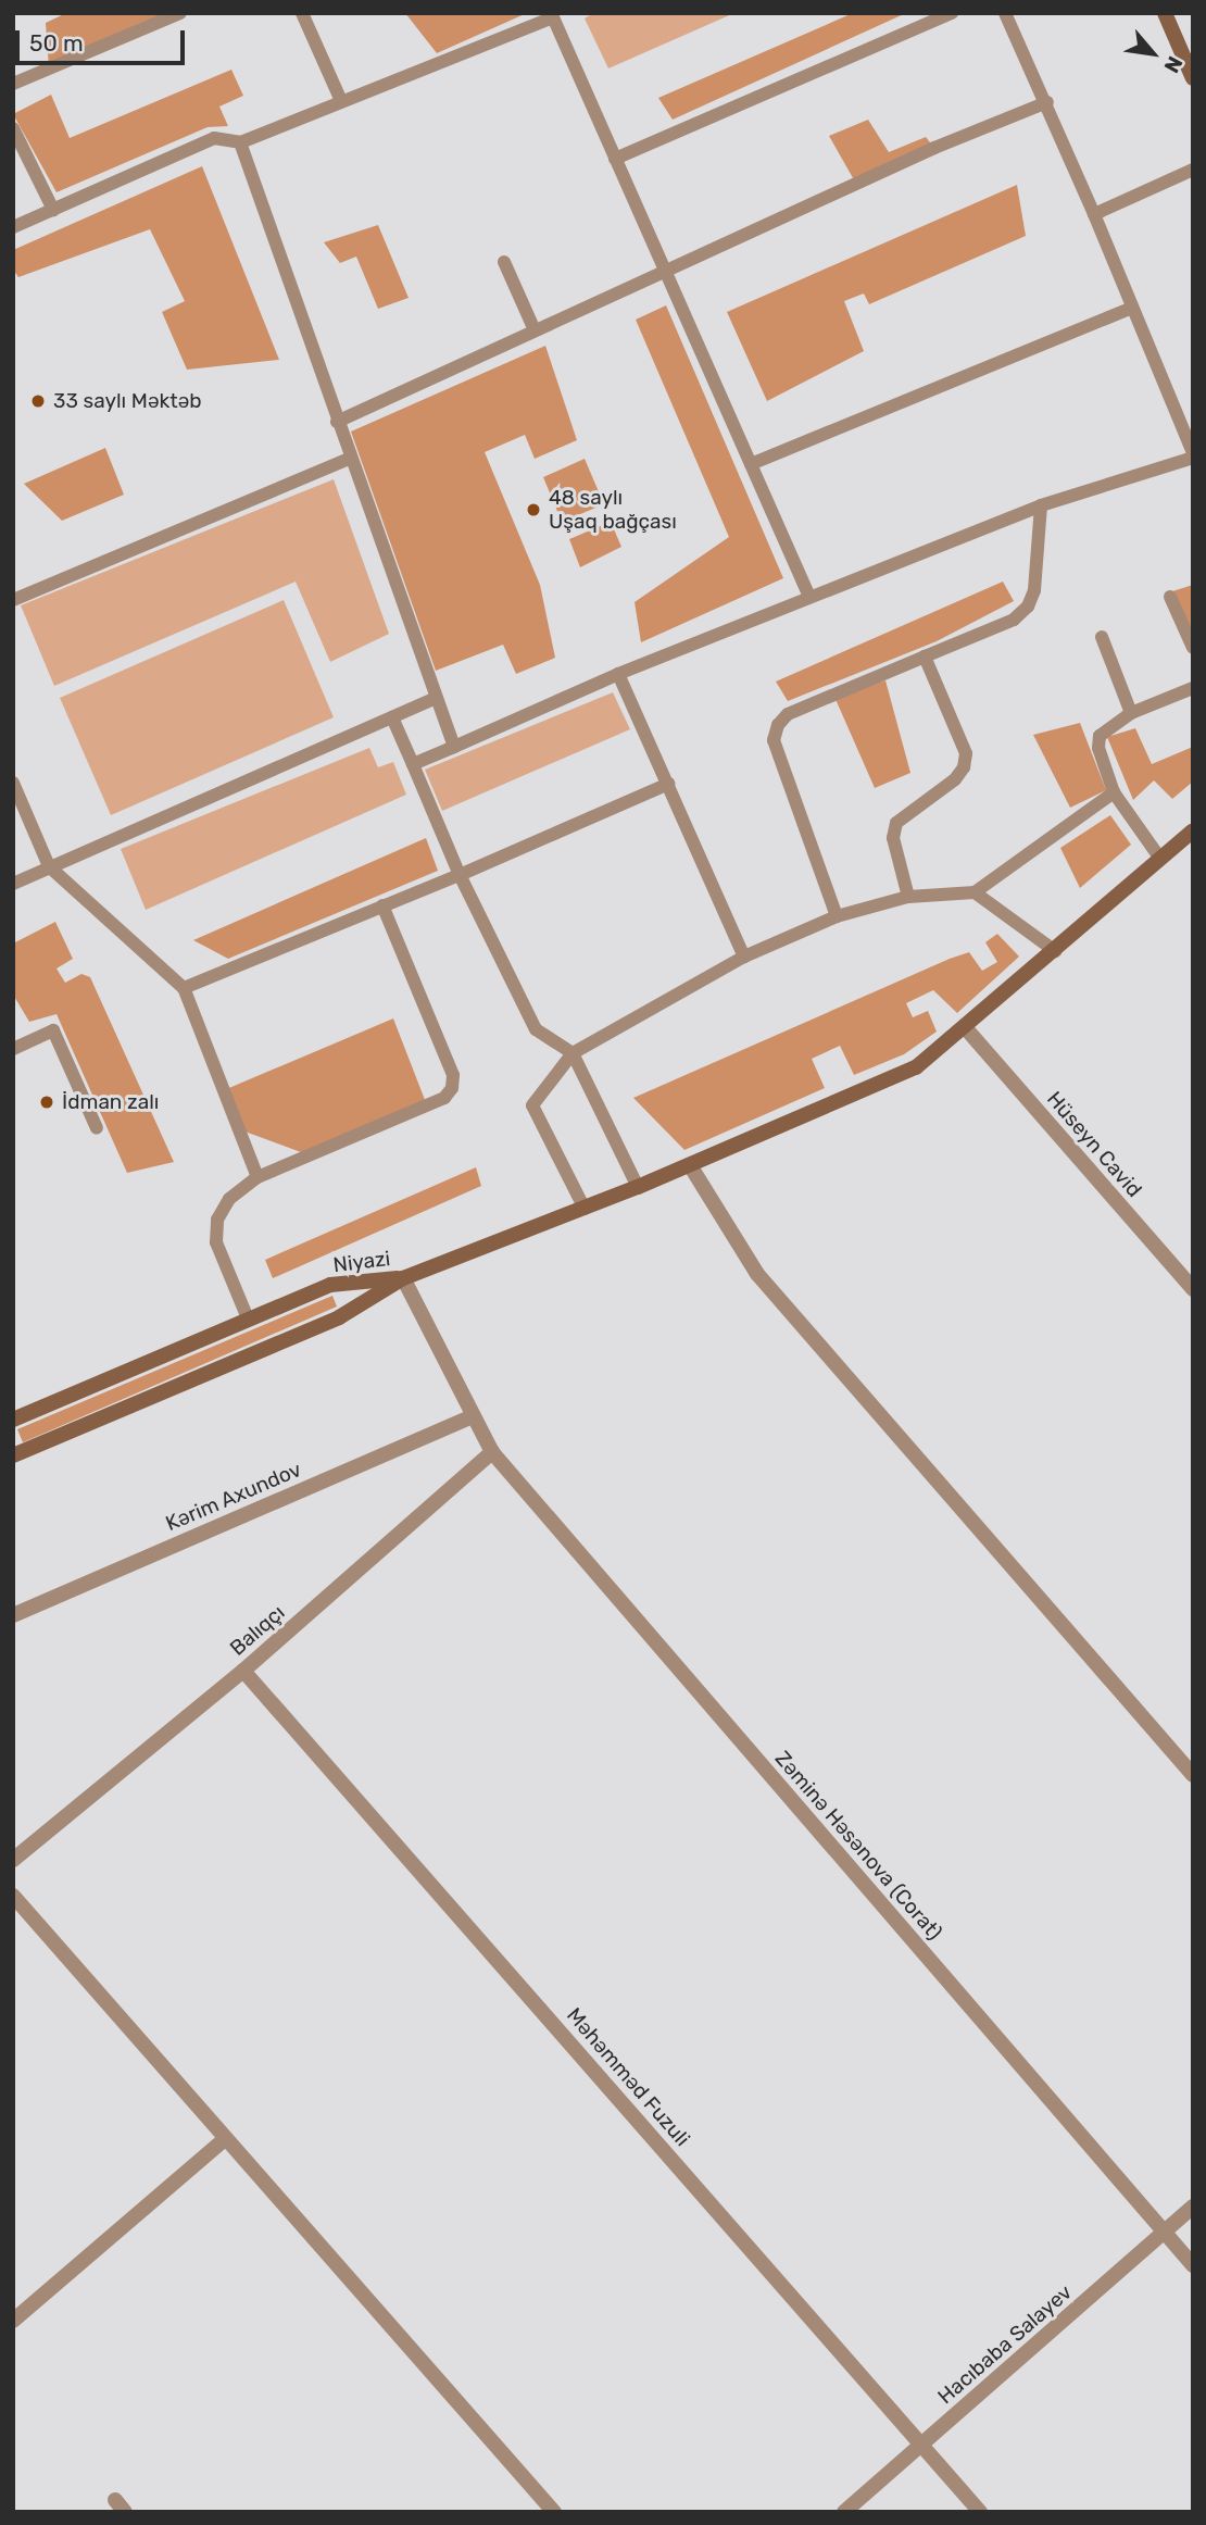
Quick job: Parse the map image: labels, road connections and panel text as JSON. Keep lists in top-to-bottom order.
{
  "streets": {
    "main road": ["Niyazi"],
    "street": [
      "Hüseyn Cavid",
      "Kərim Axundov",
      "Balıqçı",
      "Zəminə Həsənova (Corat)",
      "Məhəmməd Fuzuli",
      "Hacıbaba Salayev"
    ]
  },
  "crossings": [
    ["Balıqçı", "Zəminə Həsənova (Corat)"],
    ["Balıqçı", "Məhəmməd Fuzuli"],
    ["Zəminə Həsənova (Corat)", "Hacıbaba Salayev"],
    ["Məhəmməd Fuzuli", "Hacıbaba Salayev"]
  ],
  "places": ["33 saylı Məktəb", "48 saylı Uşaq bağçası", "İdman zalı"],
  "scale_bar": "50 m",
  "north": "bottom right"
}
